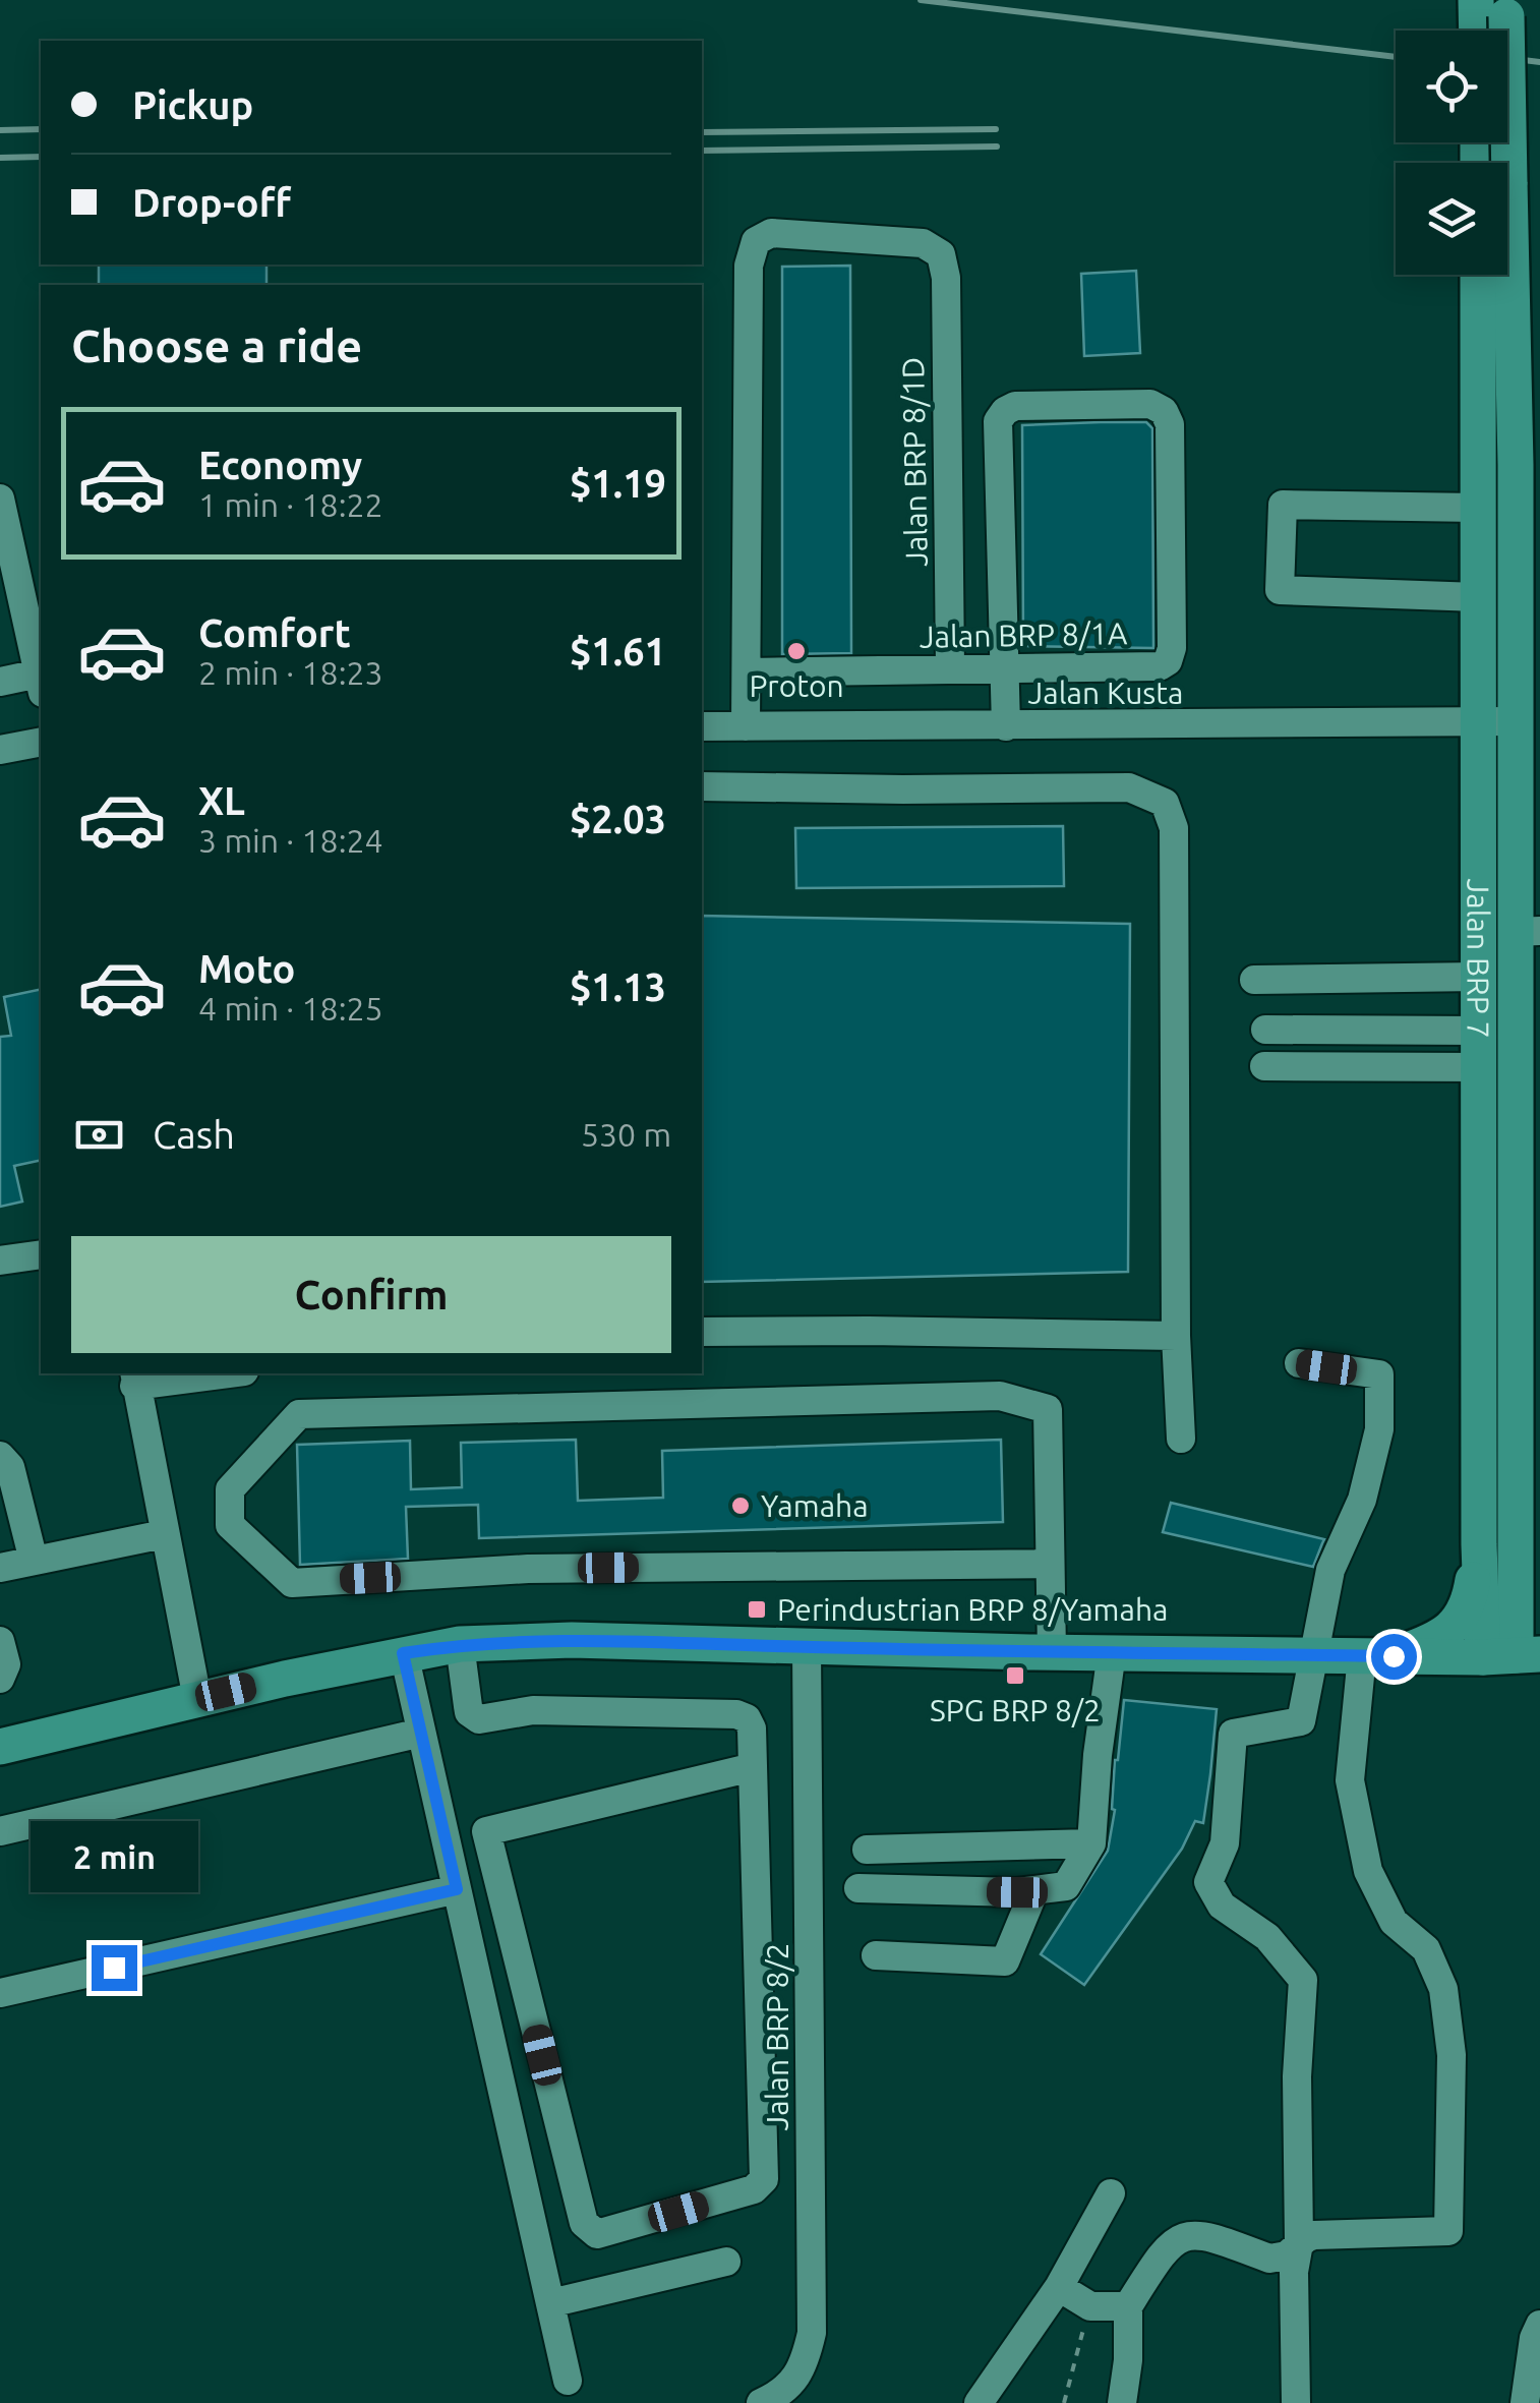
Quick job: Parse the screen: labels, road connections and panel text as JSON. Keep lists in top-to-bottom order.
{
  "streets": {
    "main road": ["Jalan BRP 7"],
    "street": [
      "Jalan BRP 8/1D",
      "Jalan BRP 8/1A",
      "Jalan Kusta",
      "Jalan BRP 8/2"
    ]
  },
  "crossings": [
    ["Jalan BRP 8/1D", "Jalan BRP 8/1A"],
    ["Jalan Kusta", "Jalan BRP 7"]
  ],
  "places": {
    "other": ["Proton", "Yamaha"],
    "transit": ["Perindustrian BRP 8/Yamaha", "SPG BRP 8/2"]
  },
  "page": {
    "banner": ["Pickup", "Drop-off"],
    "heading": "Choose a ride",
    "list": [
      {
        "name": "Economy",
        "note": "1 min · 18:22",
        "value": "$1.19"
      },
      {
        "name": "Comfort",
        "note": "2 min · 18:23",
        "value": "$1.61"
      },
      {
        "name": "XL",
        "note": "3 min · 18:24",
        "value": "$2.03"
      },
      {
        "name": "Moto",
        "note": "4 min · 18:25",
        "value": "$1.13"
      }
    ],
    "pay": ["Cash", "530 m"],
    "buttons": "Confirm",
    "bubble": "2 min"
  }
}
